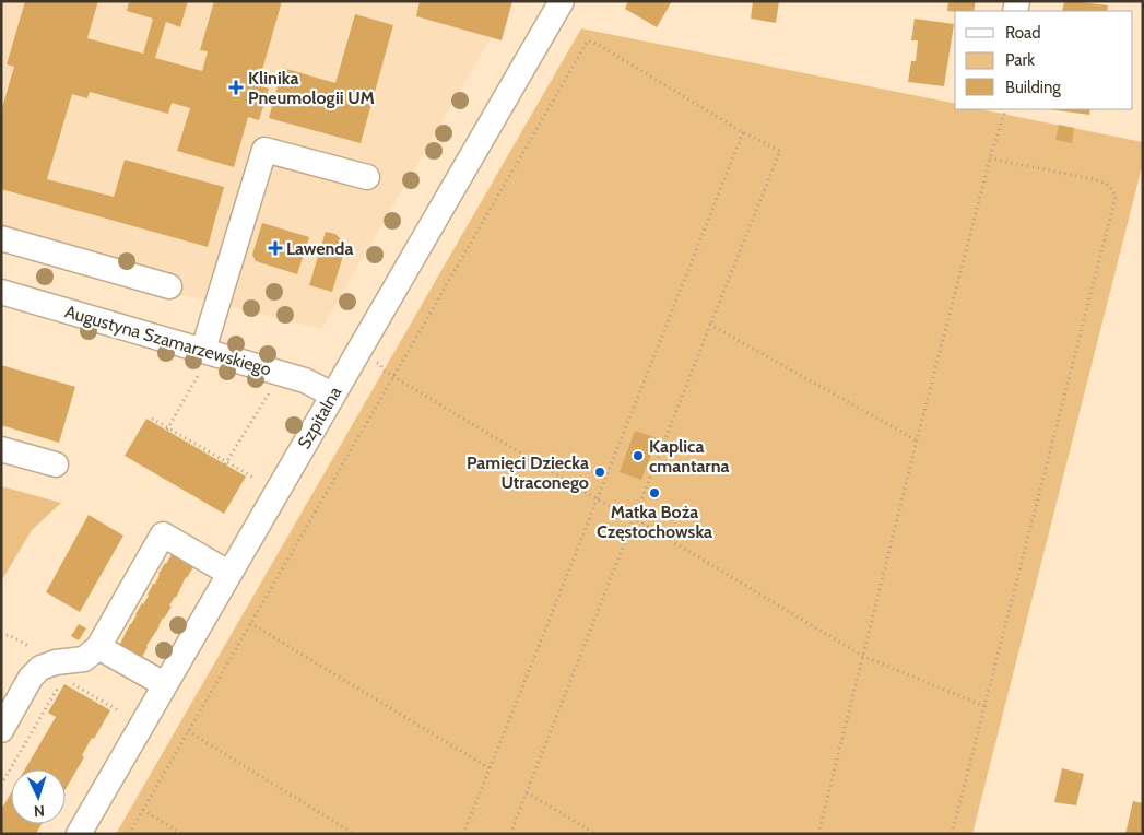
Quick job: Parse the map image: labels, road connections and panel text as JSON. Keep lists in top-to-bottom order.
{
  "streets": {
    "street": ["Augustyna Szamarzewskiego", "Szpitalna"]
  },
  "crossings": [
    ["Augustyna Szamarzewskiego", "Szpitalna"]
  ],
  "places": {
    "health": ["Klinika Pneumologii UM", "Lawenda"],
    "other": ["Kaplica cmantarna", "Pamięci Dziecka Utraconego", "Matka Boża Częstochowska"]
  },
  "legend": ["Road", "Park", "Building"],
  "north": "bottom"
}
